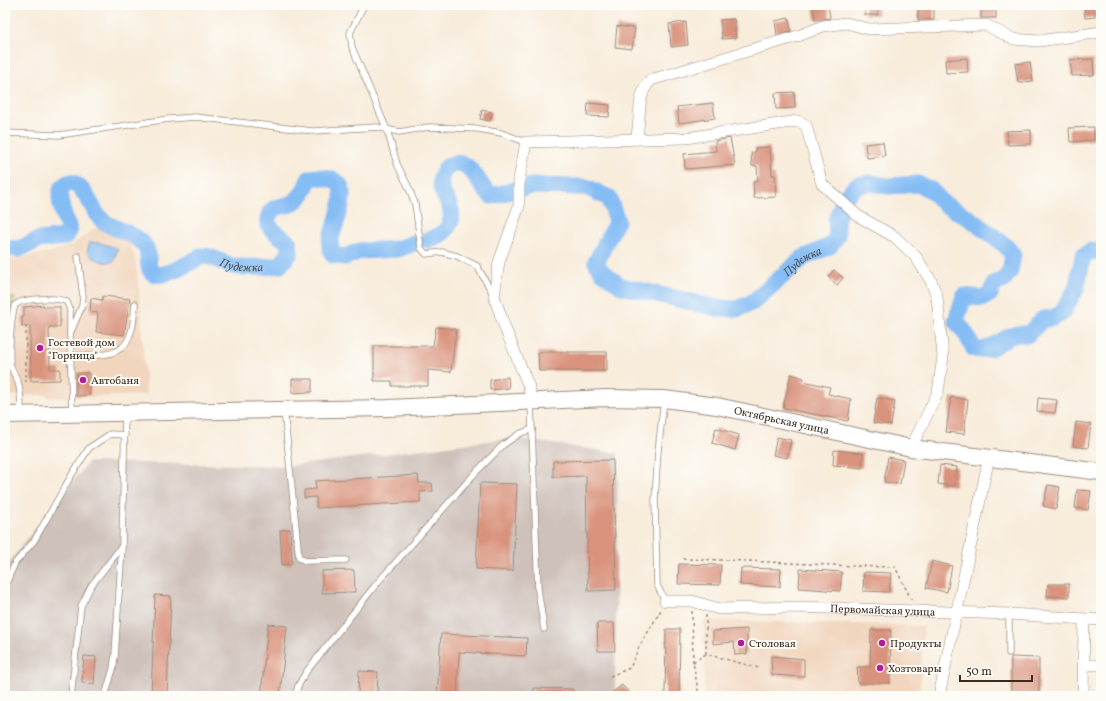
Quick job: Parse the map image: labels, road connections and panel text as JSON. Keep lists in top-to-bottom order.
{
  "streets": {
    "street": ["Октябрьская улица", "Первомайская улица"]
  },
  "water": ["Пудежка"],
  "places": [
    "Гостевой дом \"Горница\"",
    "Автобаня",
    "Столовая",
    "Продукты",
    "Хозтовары"
  ],
  "scale_bar": "50 m"
}
